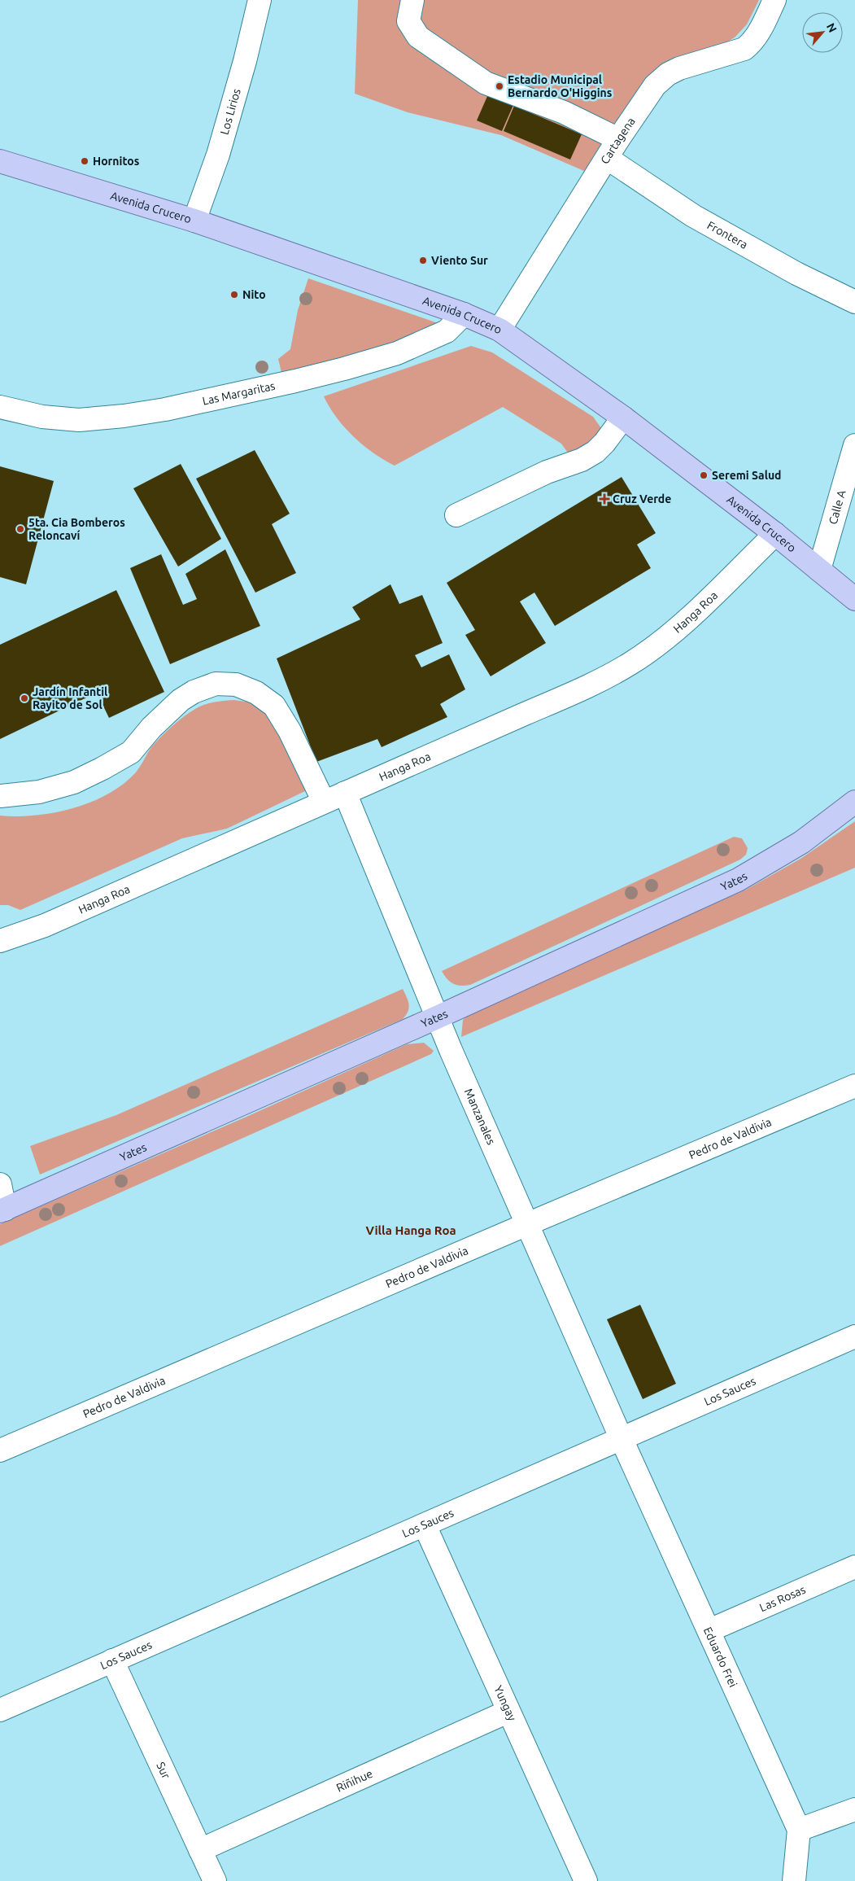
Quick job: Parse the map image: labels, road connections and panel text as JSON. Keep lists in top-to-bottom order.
{
  "streets": {
    "main road": ["Avenida Crucero", "Yates"],
    "street": [
      "Los Lirios",
      "Cartagena",
      "Frontera",
      "Las Margaritas",
      "Calle A",
      "Hanga Roa",
      "Manzanales",
      "Pedro de Valdivia",
      "Los Sauces",
      "Las Rosas",
      "Eduardo Frei",
      "Yungay",
      "Sur",
      "Riñihue"
    ]
  },
  "crossings": [
    ["Los Lirios", "Avenida Crucero"],
    ["Cartagena", "Avenida Crucero"],
    ["Cartagena", "Frontera"],
    ["Avenida Crucero", "Las Margaritas"],
    ["Avenida Crucero", "Calle A"],
    ["Avenida Crucero", "Hanga Roa"],
    ["Hanga Roa", "Manzanales"],
    ["Yates", "Manzanales"],
    ["Manzanales", "Pedro de Valdivia"],
    ["Manzanales", "Los Sauces"],
    ["Manzanales", "Eduardo Frei"],
    ["Los Sauces", "Eduardo Frei"],
    ["Los Sauces", "Yungay"],
    ["Los Sauces", "Sur"],
    ["Las Rosas", "Eduardo Frei"],
    ["Yungay", "Riñihue"],
    ["Sur", "Riñihue"]
  ],
  "districts": ["Villa Hanga Roa"],
  "places": {
    "other": [
      "Estadio Municipal Bernardo O'Higgins",
      "Hornitos",
      "Viento Sur",
      "Nito",
      "Seremi Salud",
      "5ta. Cia Bomberos Reloncaví",
      "Jardín Infantil Rayito de Sol"
    ],
    "health": ["Cruz Verde"]
  },
  "north": "top right"
}
